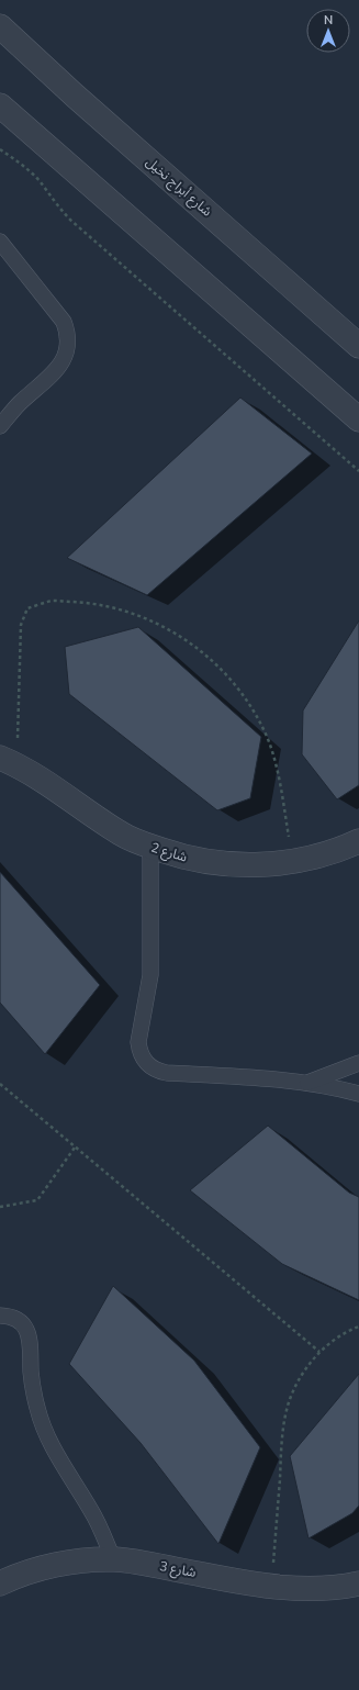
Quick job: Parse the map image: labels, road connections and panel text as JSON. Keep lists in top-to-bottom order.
{
  "streets": {
    "street": ["شارع أبراج نخيل", "شارع 2", "شارع 3"]
  },
  "north": "top"
}
